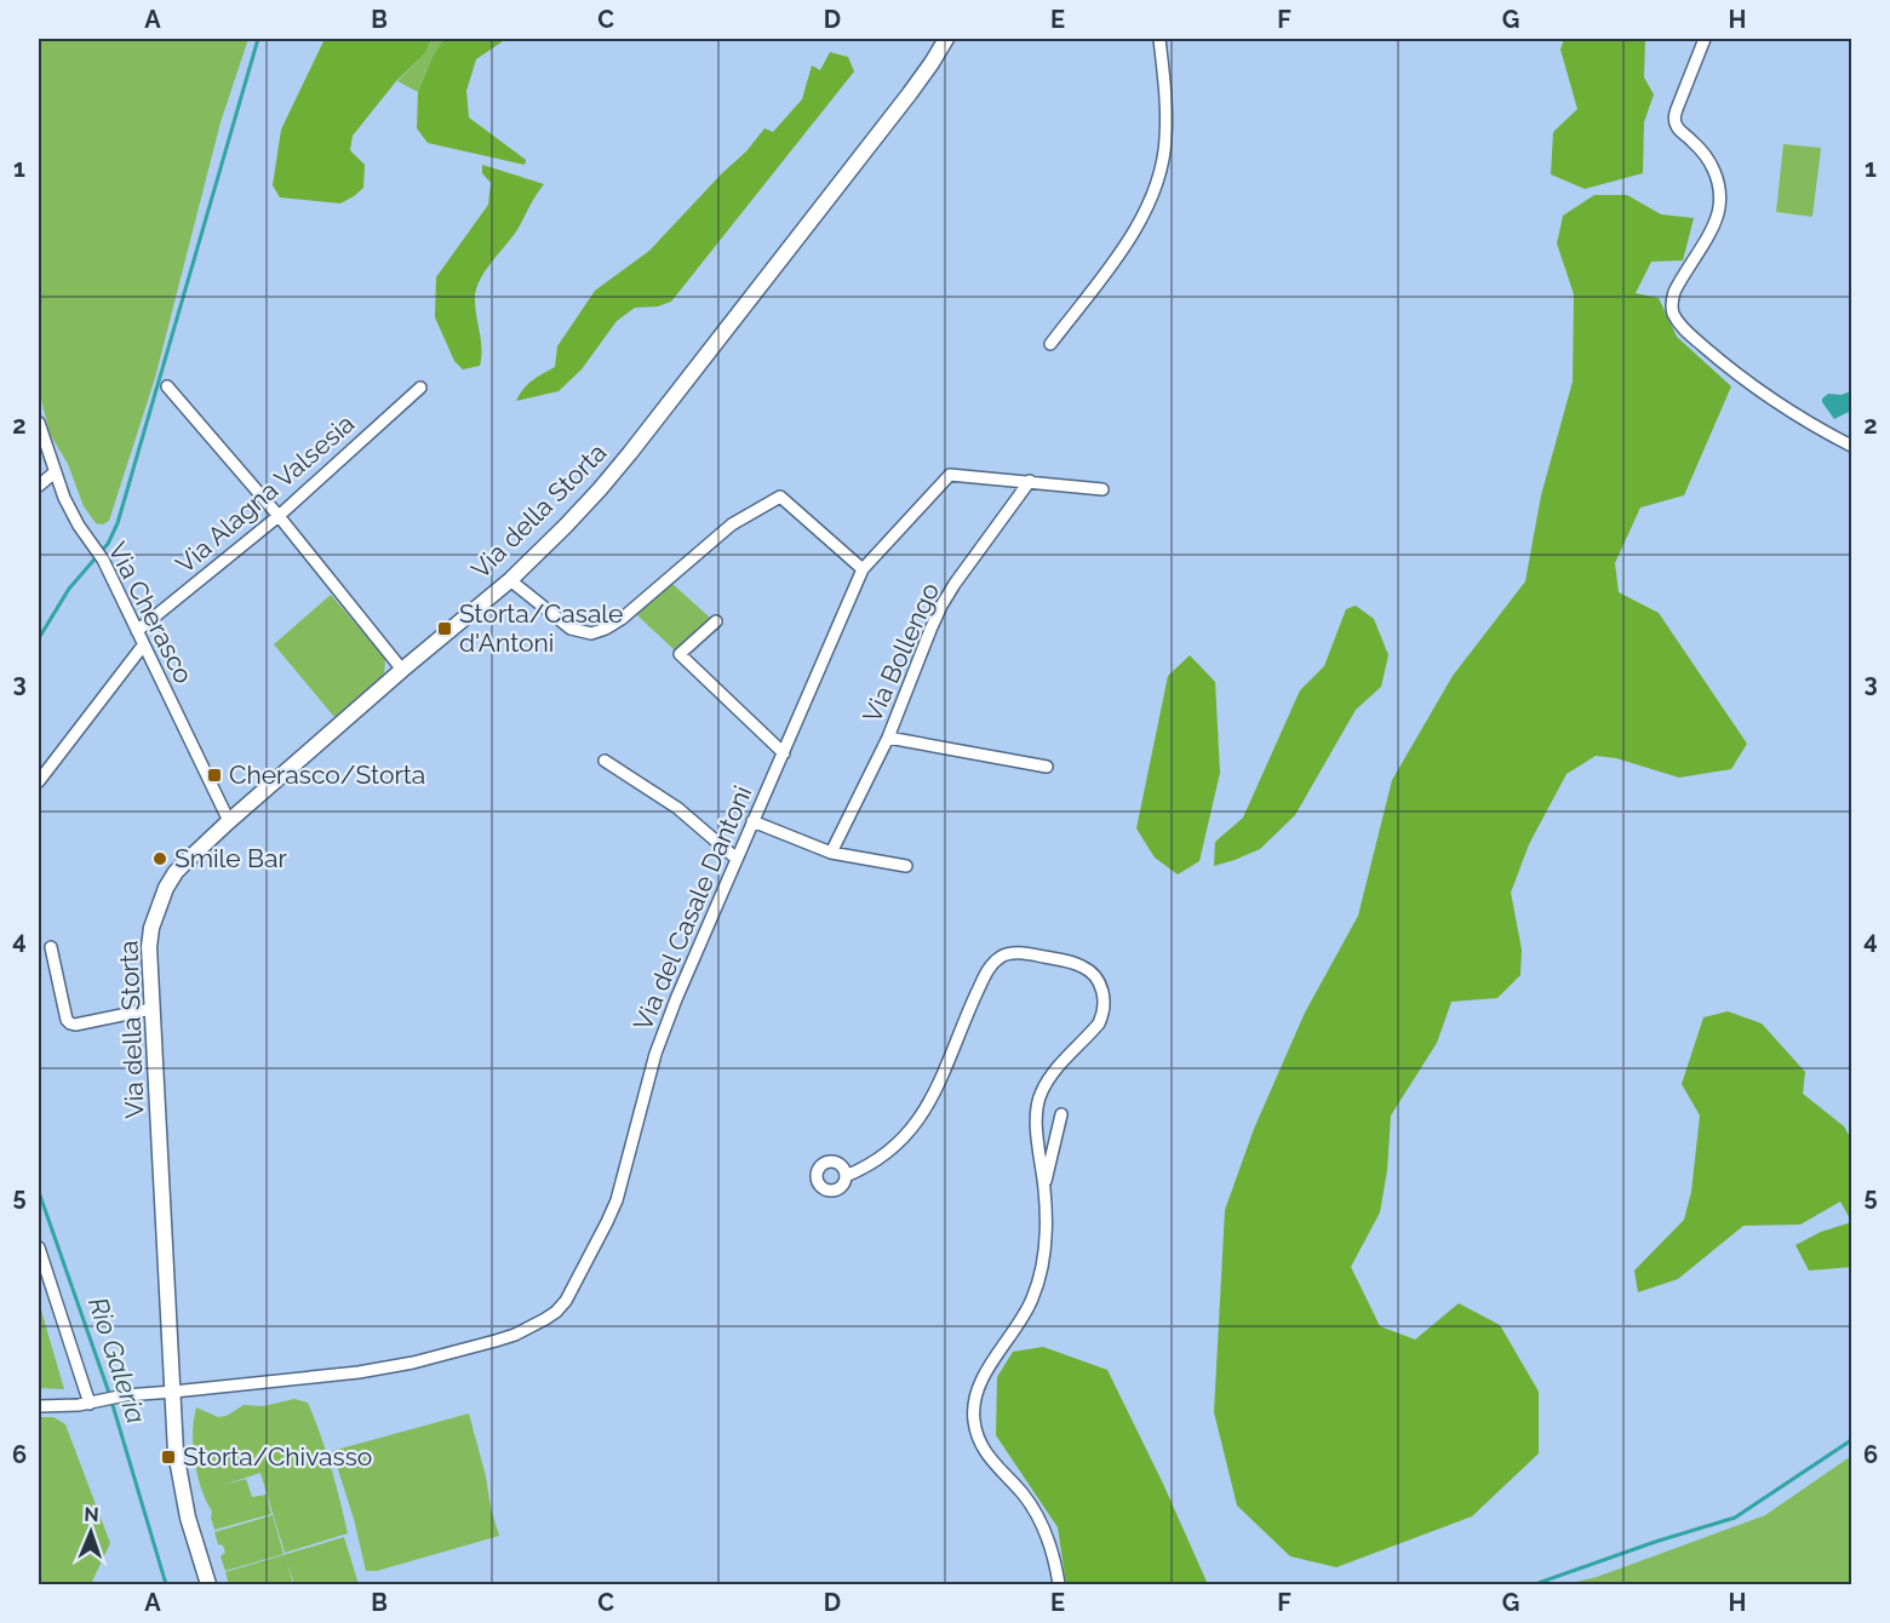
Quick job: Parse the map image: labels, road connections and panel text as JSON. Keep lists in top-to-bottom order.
{
  "streets": {
    "main road": ["Via della Storta"],
    "street": [
      "Via Alagna Valsesia",
      "Via Cherasco",
      "Via Bollengo",
      "Via del Casale Dantoni"
    ]
  },
  "crossings": [
    ["Via Alagna Valsesia", "Via Cherasco"],
    ["Via della Storta", "Via Cherasco"],
    ["Via della Storta", "Via del Casale Dantoni"],
    ["Via Bollengo", "Via del Casale Dantoni"]
  ],
  "water": ["Rio Galeria"],
  "places": {
    "transit": ["Storta/Casale d'Antoni", "Cherasco/Storta", "Storta/Chivasso"],
    "other": ["Smile Bar"]
  },
  "north": "top",
  "grid": {
    "columns": [
      "A",
      "B",
      "C",
      "D",
      "E",
      "F",
      "G",
      "H"
    ],
    "rows": [
      "1",
      "2",
      "3",
      "4",
      "5",
      "6"
    ]
  }
}
